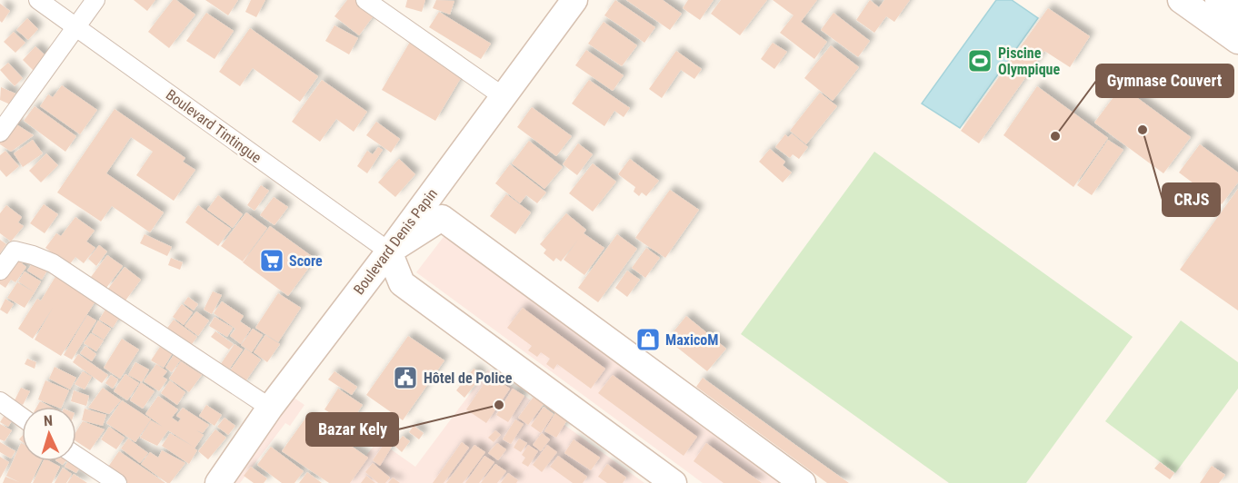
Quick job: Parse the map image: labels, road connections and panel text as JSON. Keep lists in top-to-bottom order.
{
  "streets": {
    "street": ["Boulevard Tintingue", "Boulevard Denis Papin"]
  },
  "crossings": [
    ["Boulevard Tintingue", "Boulevard Denis Papin"]
  ],
  "places": {
    "sports": ["Piscine Olympique"],
    "other": ["CRJS", "Gymnase Couvert", "Bazar Kely"],
    "supermarket": ["Score"],
    "shop": ["MaxicoM"],
    "public building": ["Hôtel de Police"]
  },
  "north": "top"
}
